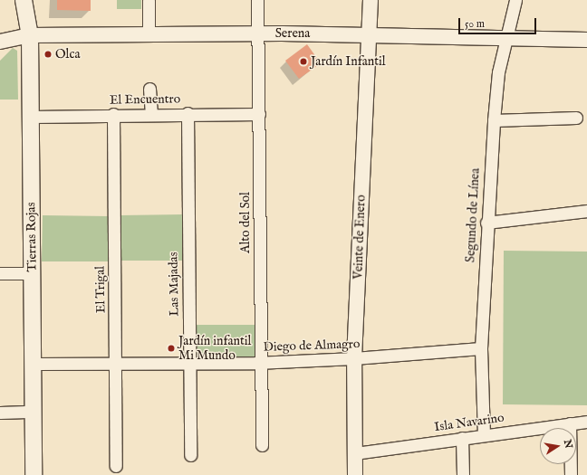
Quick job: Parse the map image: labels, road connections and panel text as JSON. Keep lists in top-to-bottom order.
{
  "streets": {
    "main road": ["Tierras Rojas"],
    "street": [
      "Serena",
      "El Encuentro",
      "Segundo de Línea",
      "Alto del Sol",
      "Veinte de Enero",
      "Las Majadas",
      "El Trigal",
      "Diego de Almagro",
      "Isla Navarino"
    ]
  },
  "crossings": [
    ["Serena", "Segundo de Línea"],
    ["Serena", "Alto del Sol"],
    ["Serena", "Tierras Rojas"],
    ["Serena", "Veinte de Enero"],
    ["El Encuentro", "Alto del Sol"],
    ["El Encuentro", "Tierras Rojas"],
    ["El Encuentro", "Las Majadas"],
    ["El Encuentro", "El Trigal"],
    ["Segundo de Línea", "Diego de Almagro"],
    ["Segundo de Línea", "Isla Navarino"],
    ["Alto del Sol", "Diego de Almagro"],
    ["Tierras Rojas", "Diego de Almagro"],
    ["Veinte de Enero", "Diego de Almagro"],
    ["Veinte de Enero", "Isla Navarino"],
    ["Las Majadas", "Diego de Almagro"],
    ["El Trigal", "Diego de Almagro"]
  ],
  "places": ["Olca", "Jardín Infantil", "Jardín infantil Mi Mundo"],
  "scale_bar": "50 m",
  "north": "right"
}
